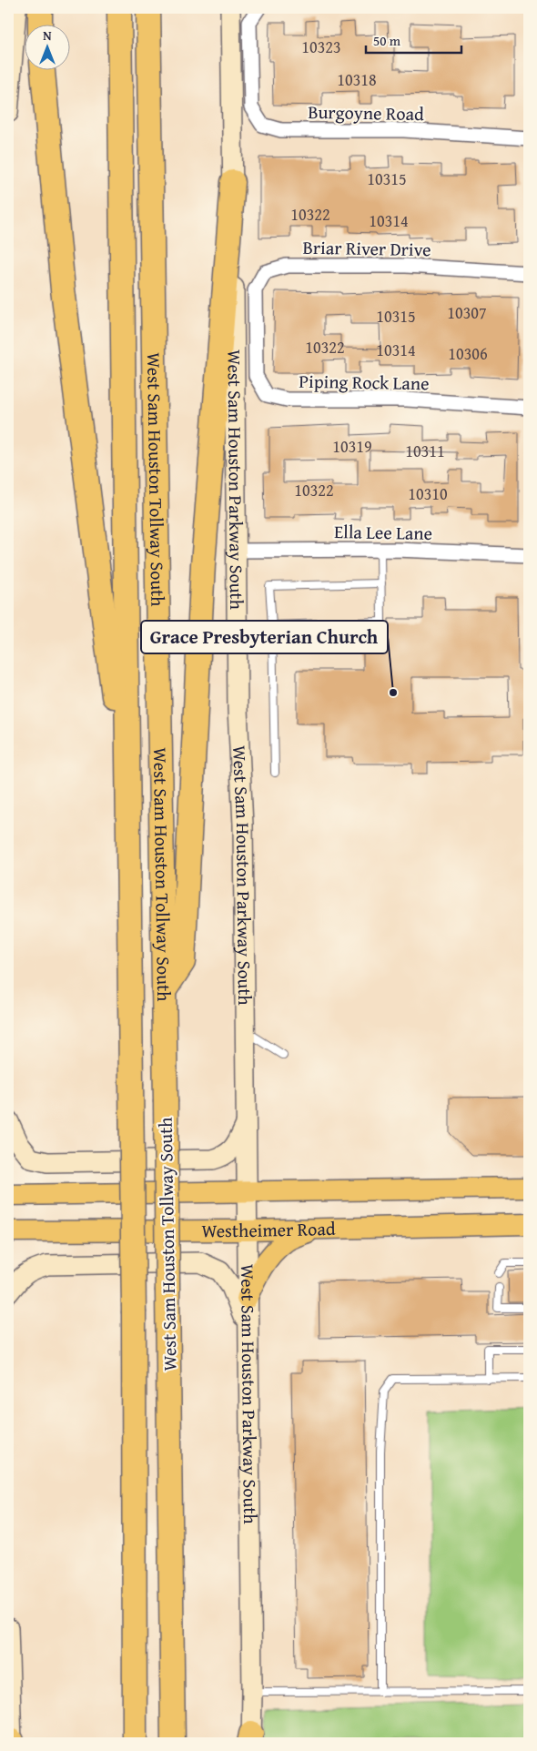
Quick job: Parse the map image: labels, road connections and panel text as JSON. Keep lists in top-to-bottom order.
{
  "streets": {
    "highway": ["West Sam Houston Tollway South"],
    "main road": ["West Sam Houston Parkway South", "Westheimer Road"],
    "street": [
      "Burgoyne Road",
      "Briar River Drive",
      "Piping Rock Lane",
      "Ella Lee Lane"
    ]
  },
  "crossings": [
    ["Briar River Drive", "Piping Rock Lane"],
    ["West Sam Houston Parkway South", "Ella Lee Lane"],
    ["West Sam Houston Parkway South", "Westheimer Road"]
  ],
  "places": ["Grace Presbyterian Church"],
  "house_numbers": [
    "10323",
    "10318",
    "10315",
    "10322",
    "10314",
    "10307",
    "10315",
    "10322",
    "10314",
    "10306",
    "10319",
    "10311",
    "10322",
    "10310"
  ],
  "scale_bar": "50 m",
  "north": "top"
}
